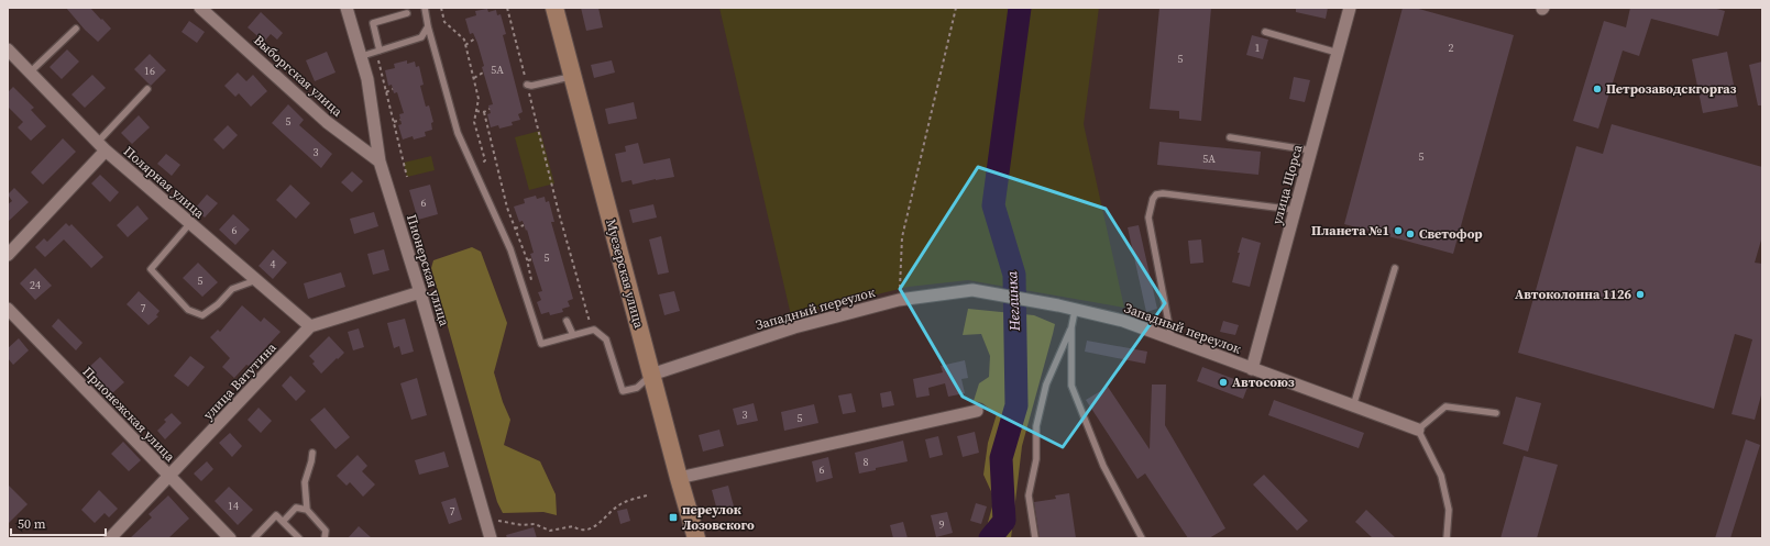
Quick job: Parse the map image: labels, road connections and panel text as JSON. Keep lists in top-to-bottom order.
{
  "streets": {
    "main road": ["Муезерская улица"],
    "street": [
      "Выборгская улица",
      "Полярная улица",
      "улица Щорса",
      "Пионерская улица",
      "Западный переулок",
      "улица Ватутина",
      "Прионежская улица"
    ]
  },
  "crossings": [
    ["Выборгская улица", "Пионерская улица"],
    ["Полярная улица", "улица Ватутина"],
    ["улица Щорса", "Западный переулок"],
    ["Пионерская улица", "улица Ватутина"],
    ["Муезерская улица", "Западный переулок"],
    ["улица Ватутина", "Прионежская улица"]
  ],
  "water": ["Неглинка"],
  "places": {
    "other": [
      "Петрозаводскгоргаз",
      "Планета №1",
      "Светофор",
      "Автоколонна 1126",
      "Автосоюз"
    ],
    "transit": ["переулок Лозовского"]
  },
  "house_numbers": [
    "1",
    "2",
    "5",
    "5А",
    "16",
    "5",
    "3",
    "5",
    "5А",
    "6",
    "6",
    "5",
    "4",
    "5",
    "24",
    "7",
    "3",
    "5",
    "8",
    "6",
    "14",
    "7",
    "9"
  ],
  "scale_bar": "50 m"
}
